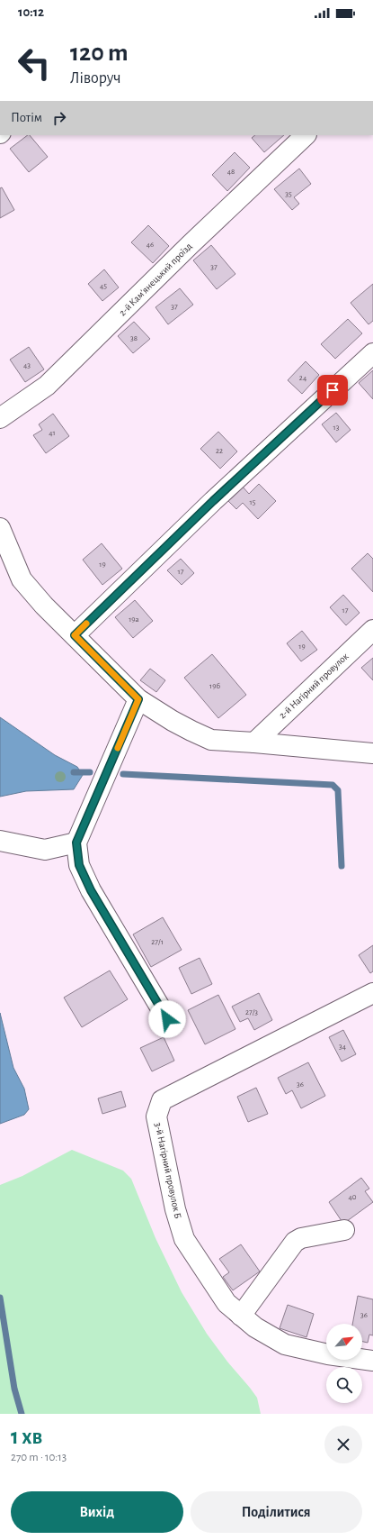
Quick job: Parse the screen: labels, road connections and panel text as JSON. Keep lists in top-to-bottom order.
{
  "streets": {
    "street": ["2-й Камʼянецький проїзд", "2-й Нагірний провулок", "3-й Нагірний провулок Б"]
  },
  "house_numbers": [
    "48",
    "35",
    "46",
    "37",
    "45",
    "37",
    "38",
    "43",
    "24",
    "13",
    "41",
    "22",
    "15",
    "19",
    "17",
    "17",
    "19а",
    "19",
    "19б",
    "27/1",
    "27/3",
    "34",
    "36",
    "40",
    "36"
  ],
  "north": "top right",
  "page": {
    "status": "10:12",
    "turn": ["120 m", "Ліворуч"],
    "then": "Потім",
    "heading": ["1 хв", "270 m · 10:13"],
    "buttons": ["Вихід", "Поділитися"]
  }
}
